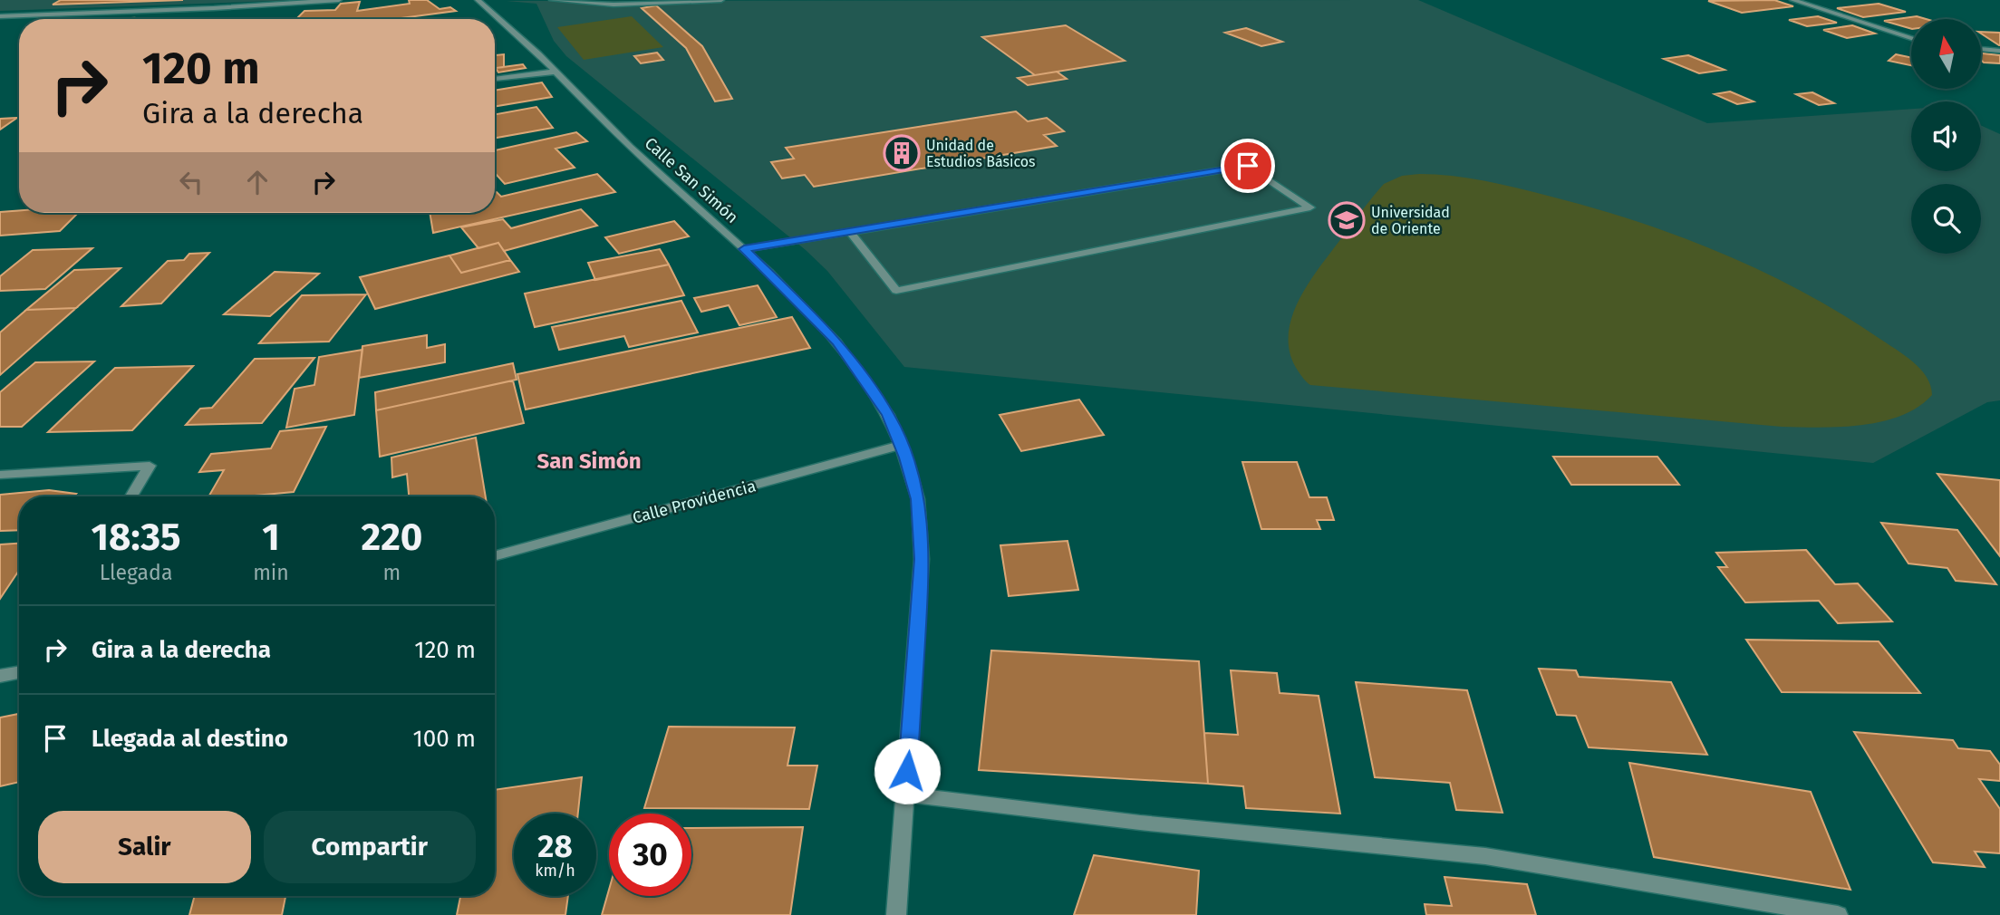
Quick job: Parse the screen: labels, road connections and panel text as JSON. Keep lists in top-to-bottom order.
{
  "streets": {
    "street": ["Calle San Simón", "Calle Providencia"]
  },
  "crossings": [
    ["Calle San Simón", "Calle Providencia"]
  ],
  "districts": ["San Simón"],
  "places": {
    "building": ["Unidad de Estudios Básicos"],
    "school or university": ["Universidad de Oriente"]
  },
  "north": "top",
  "page": {
    "turn": ["120 m", "Gira a la derecha"],
    "eta": [
      "18:35",
      "Llegada",
      "1",
      "min",
      "220",
      "m"
    ],
    "list": [
      {
        "name": "Gira a la derecha",
        "value": "120 m"
      },
      {
        "name": "Llegada al destino",
        "value": "100 m"
      }
    ],
    "buttons": ["Salir", "Compartir"],
    "speed": "28 km/h",
    "limit": "30"
  }
}
